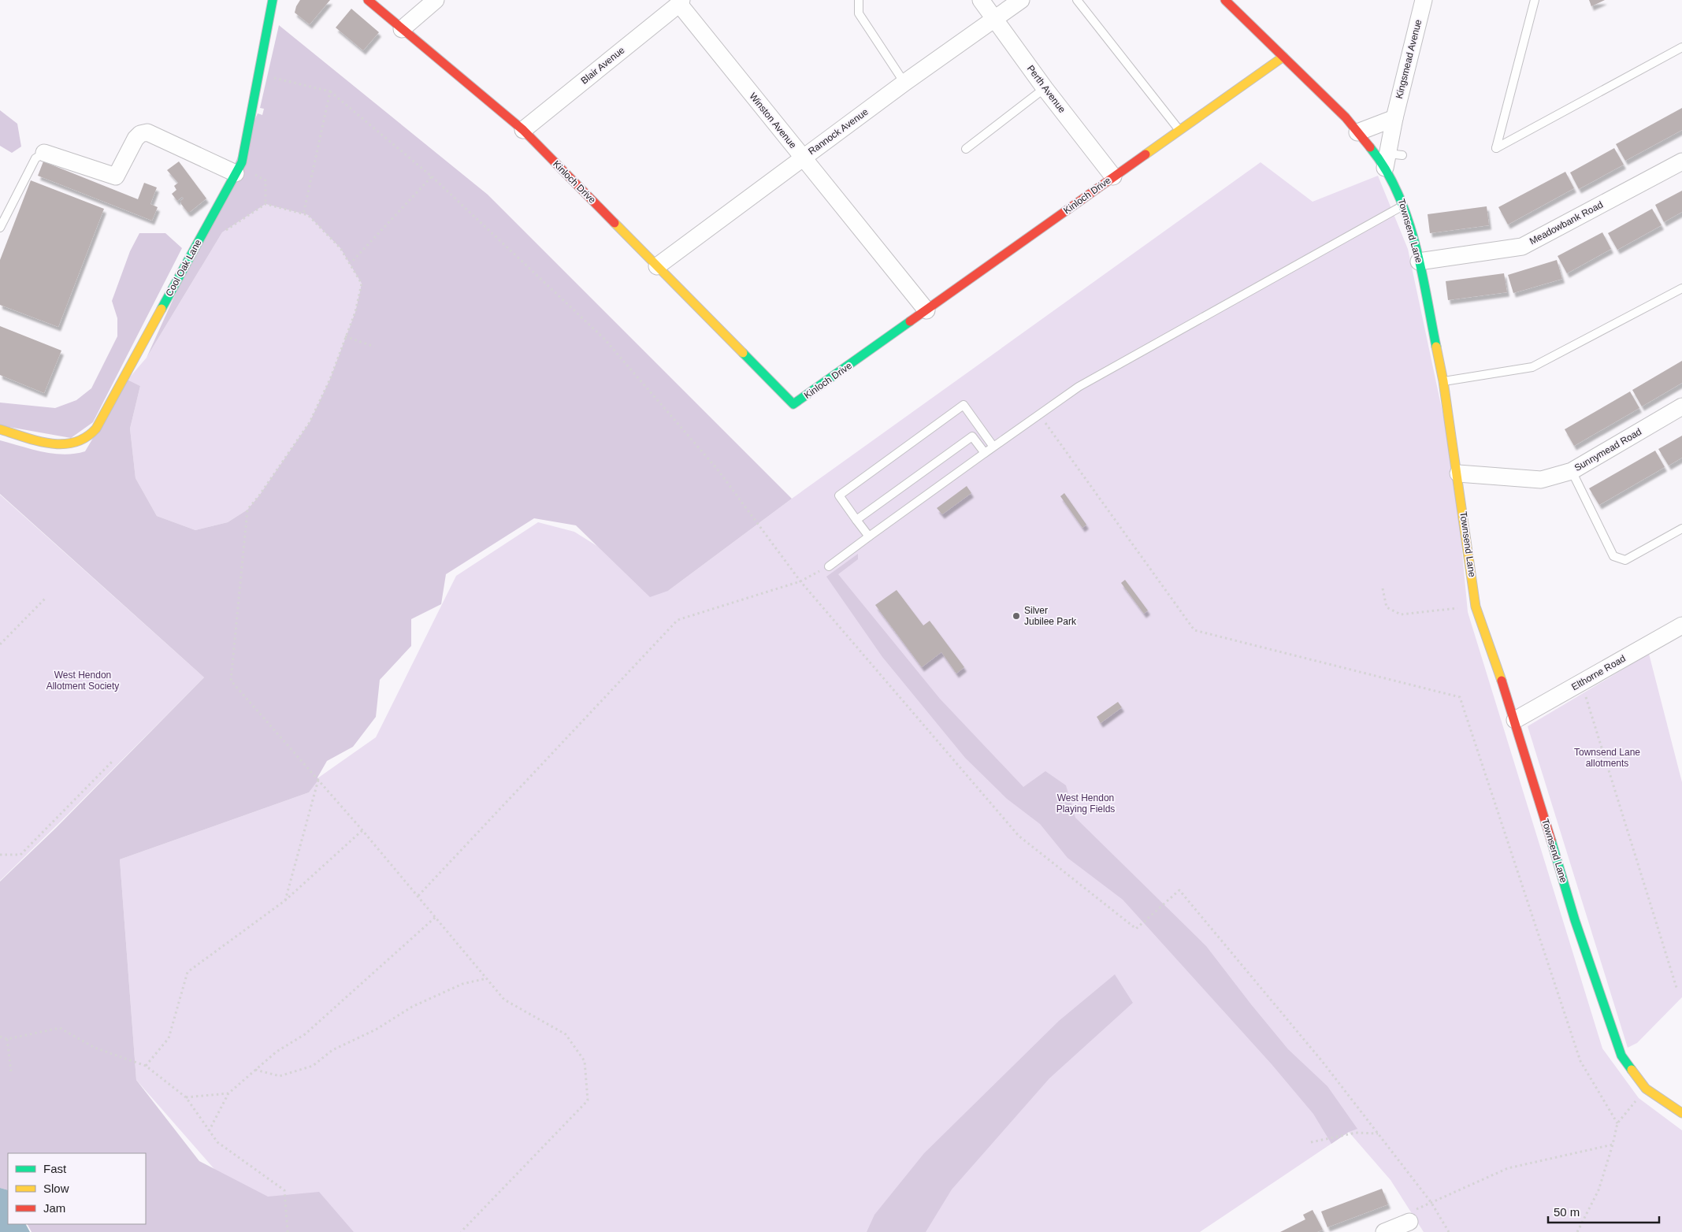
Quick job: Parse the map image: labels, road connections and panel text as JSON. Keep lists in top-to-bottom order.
{
  "streets": {
    "street": [
      "Kingsmead Avenue",
      "Blair Avenue",
      "Perth Avenue",
      "Winston Avenue",
      "Rannock Avenue",
      "Kinloch Drive",
      "Meadowbank Road",
      "Townsend Lane",
      "Cool Oak Lane",
      "Sunnymead Road",
      "Elthorne Road"
    ]
  },
  "crossings": [
    ["Kingsmead Avenue", "Townsend Lane"],
    ["Blair Avenue", "Winston Avenue"],
    ["Blair Avenue", "Kinloch Drive"],
    ["Perth Avenue", "Rannock Avenue"],
    ["Perth Avenue", "Kinloch Drive"],
    ["Winston Avenue", "Rannock Avenue"],
    ["Winston Avenue", "Kinloch Drive"],
    ["Rannock Avenue", "Kinloch Drive"],
    ["Kinloch Drive", "Townsend Lane"],
    ["Meadowbank Road", "Townsend Lane"],
    ["Townsend Lane", "Sunnymead Road"],
    ["Townsend Lane", "Elthorne Road"]
  ],
  "parks": ["West Hendon Allotment Society", "Townsend Lane allotments", "West Hendon Playing Fields"],
  "places": ["Silver Jubilee Park"],
  "legend": ["Fast", "Slow", "Jam"],
  "scale_bar": "50 m"
}
